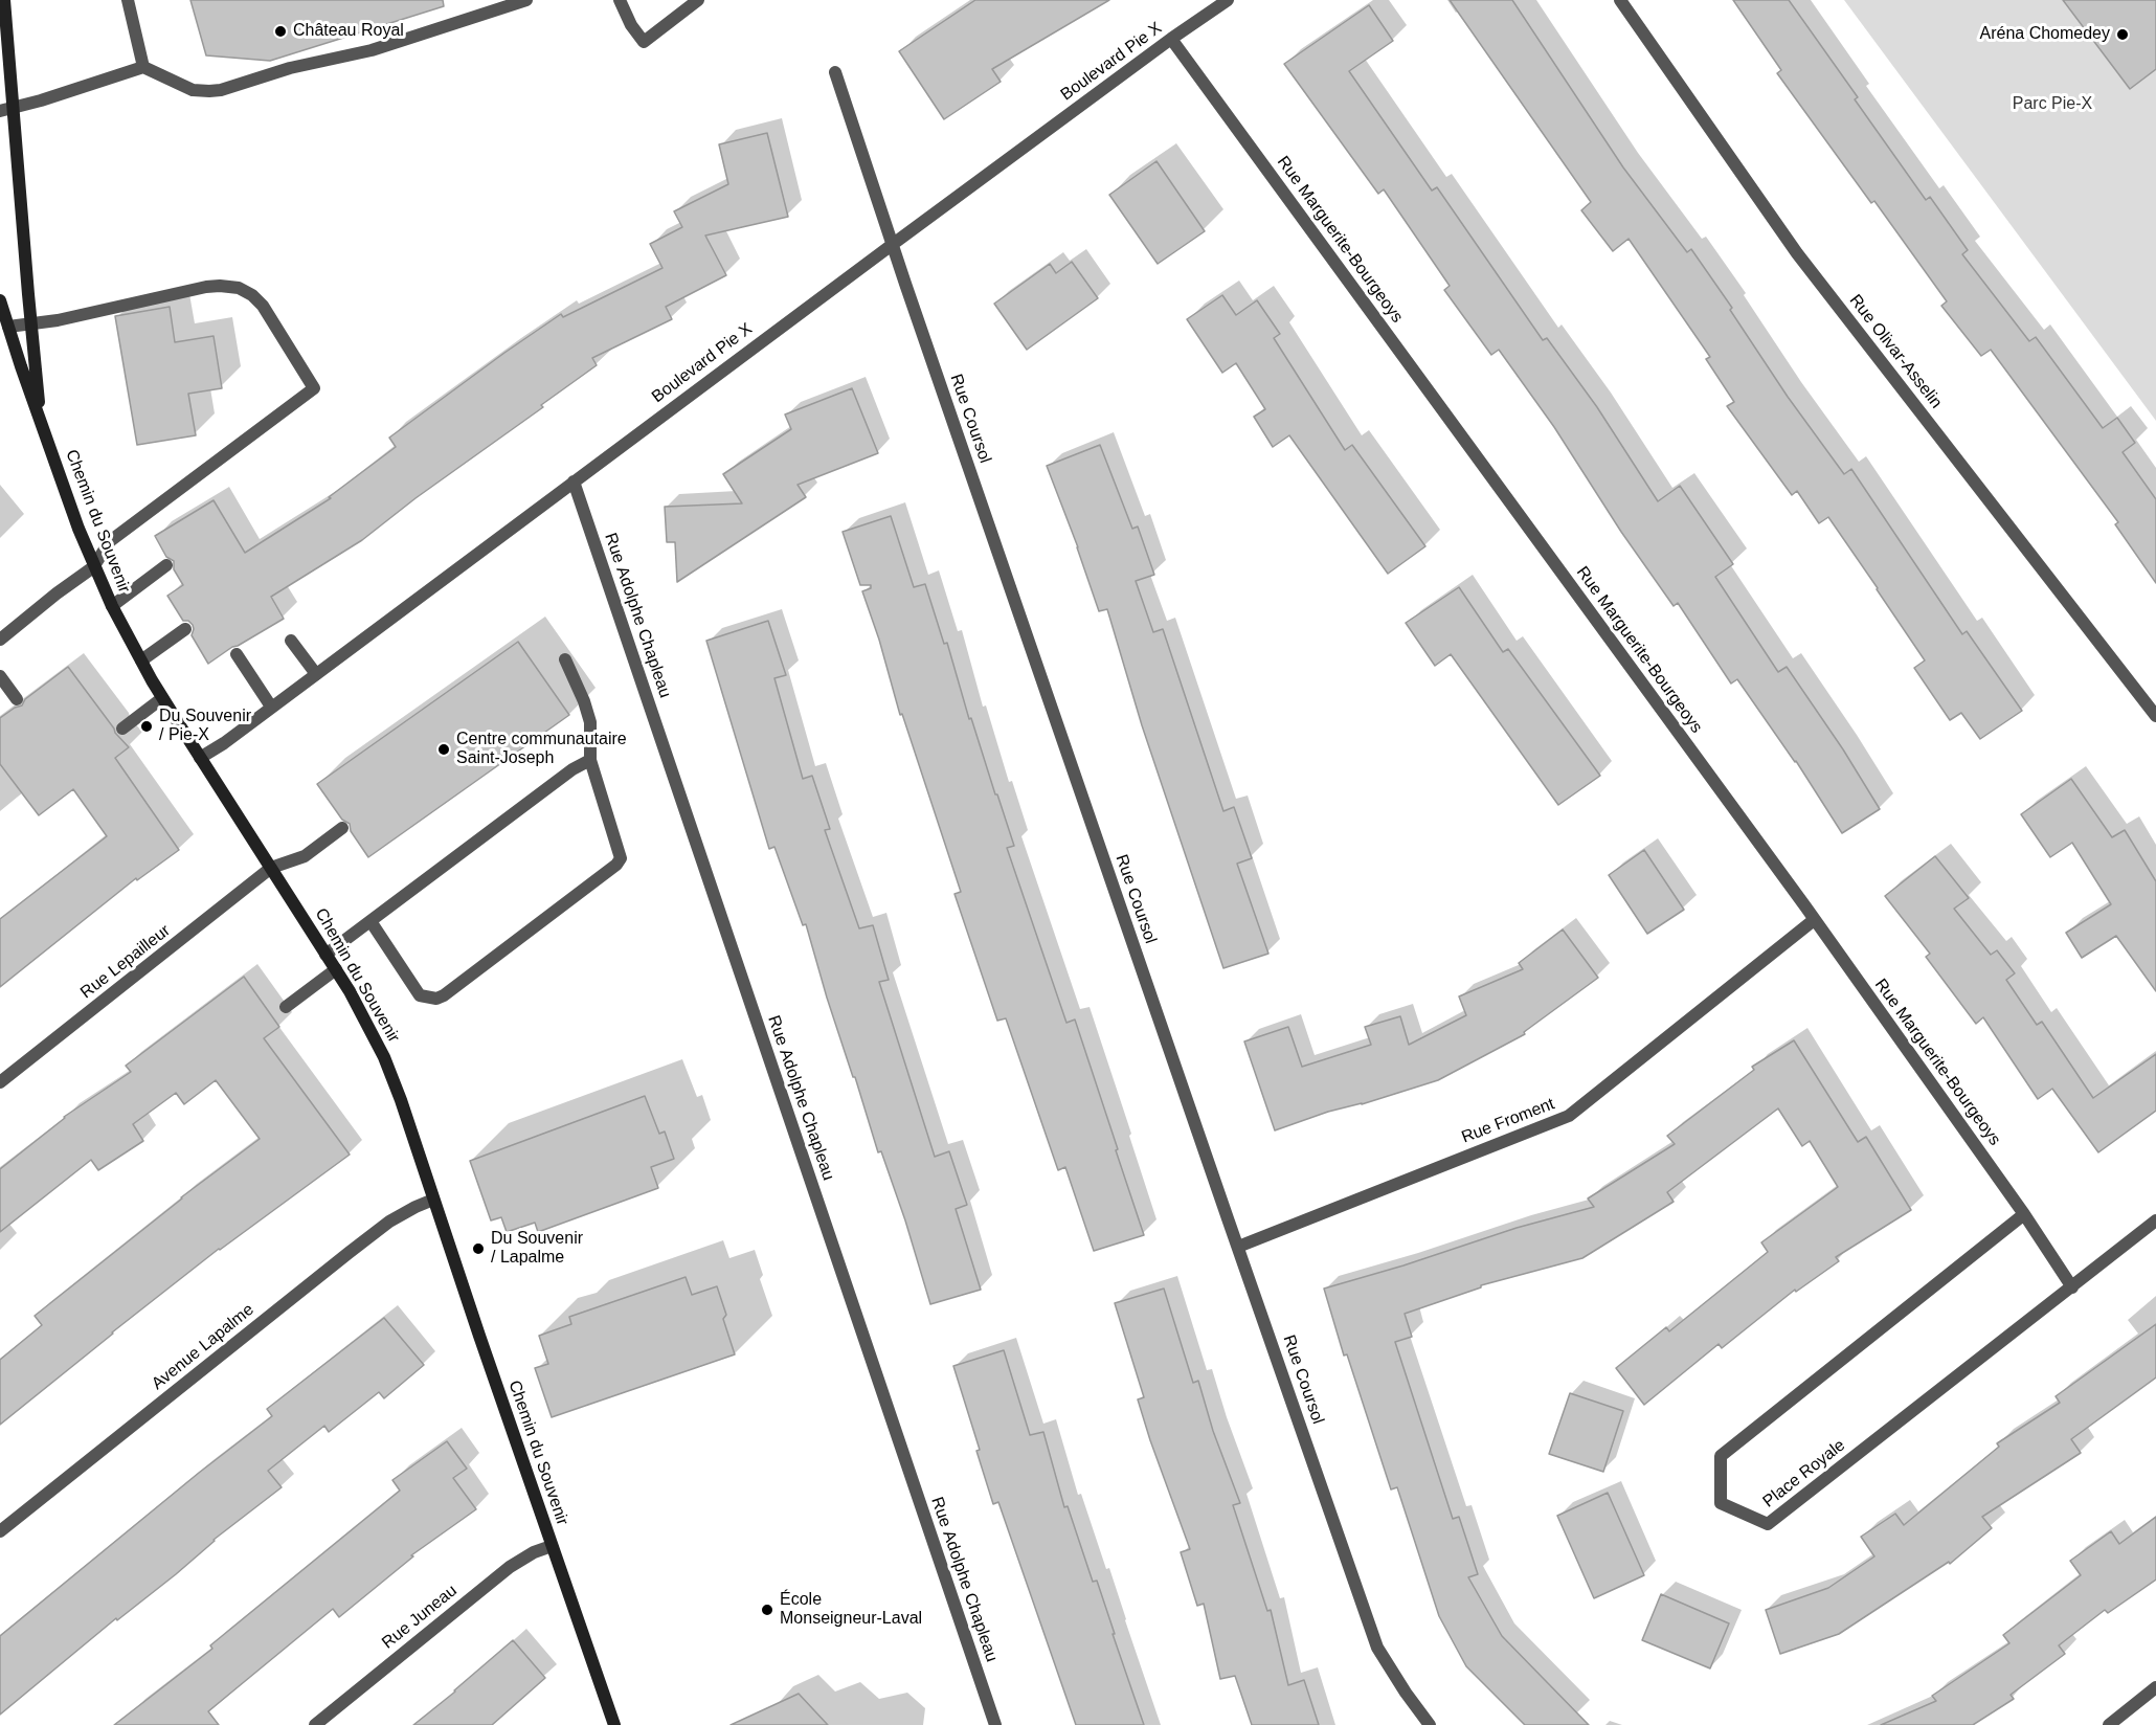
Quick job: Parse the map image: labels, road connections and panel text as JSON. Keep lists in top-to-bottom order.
{
  "streets": {
    "street": [
      "Boulevard Pie X",
      "Rue Marguerite-Bourgeoys",
      "Rue Olivar-Asselin",
      "Rue Coursol",
      "Chemin du Souvenir",
      "Rue Adolphe Chapleau",
      "Rue Lepailleur",
      "Rue Froment",
      "Avenue Lapalme",
      "Place Royale",
      "Rue Juneau"
    ]
  },
  "crossings": [
    ["Boulevard Pie X", "Rue Marguerite-Bourgeoys"],
    ["Boulevard Pie X", "Rue Coursol"],
    ["Boulevard Pie X", "Chemin du Souvenir"],
    ["Boulevard Pie X", "Rue Adolphe Chapleau"],
    ["Rue Marguerite-Bourgeoys", "Rue Froment"],
    ["Rue Marguerite-Bourgeoys", "Place Royale"],
    ["Rue Coursol", "Rue Froment"],
    ["Chemin du Souvenir", "Rue Lepailleur"],
    ["Chemin du Souvenir", "Avenue Lapalme"],
    ["Chemin du Souvenir", "Rue Juneau"]
  ],
  "parks": ["Parc Pie-X"],
  "places": [
    "Château Royal",
    "Aréna Chomedey",
    "Du Souvenir / Pie-X",
    "Centre communautaire Saint-Joseph",
    "Du Souvenir / Lapalme",
    "École Monseigneur-Laval"
  ]
}
